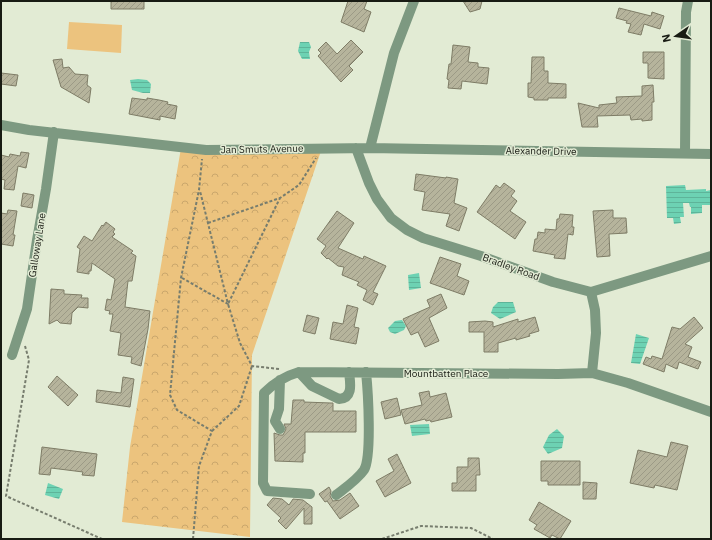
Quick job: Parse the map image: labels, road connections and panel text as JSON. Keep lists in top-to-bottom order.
{
  "streets": {
    "street": [
      "Jan Smuts Avenue",
      "Alexander Drive",
      "Galloway Lane",
      "Bradley Road",
      "Mountbatten Place"
    ]
  },
  "crossings": [
    ["Jan Smuts Avenue", "Alexander Drive"],
    ["Jan Smuts Avenue", "Galloway Lane"],
    ["Jan Smuts Avenue", "Bradley Road"]
  ],
  "north": "left"
}
